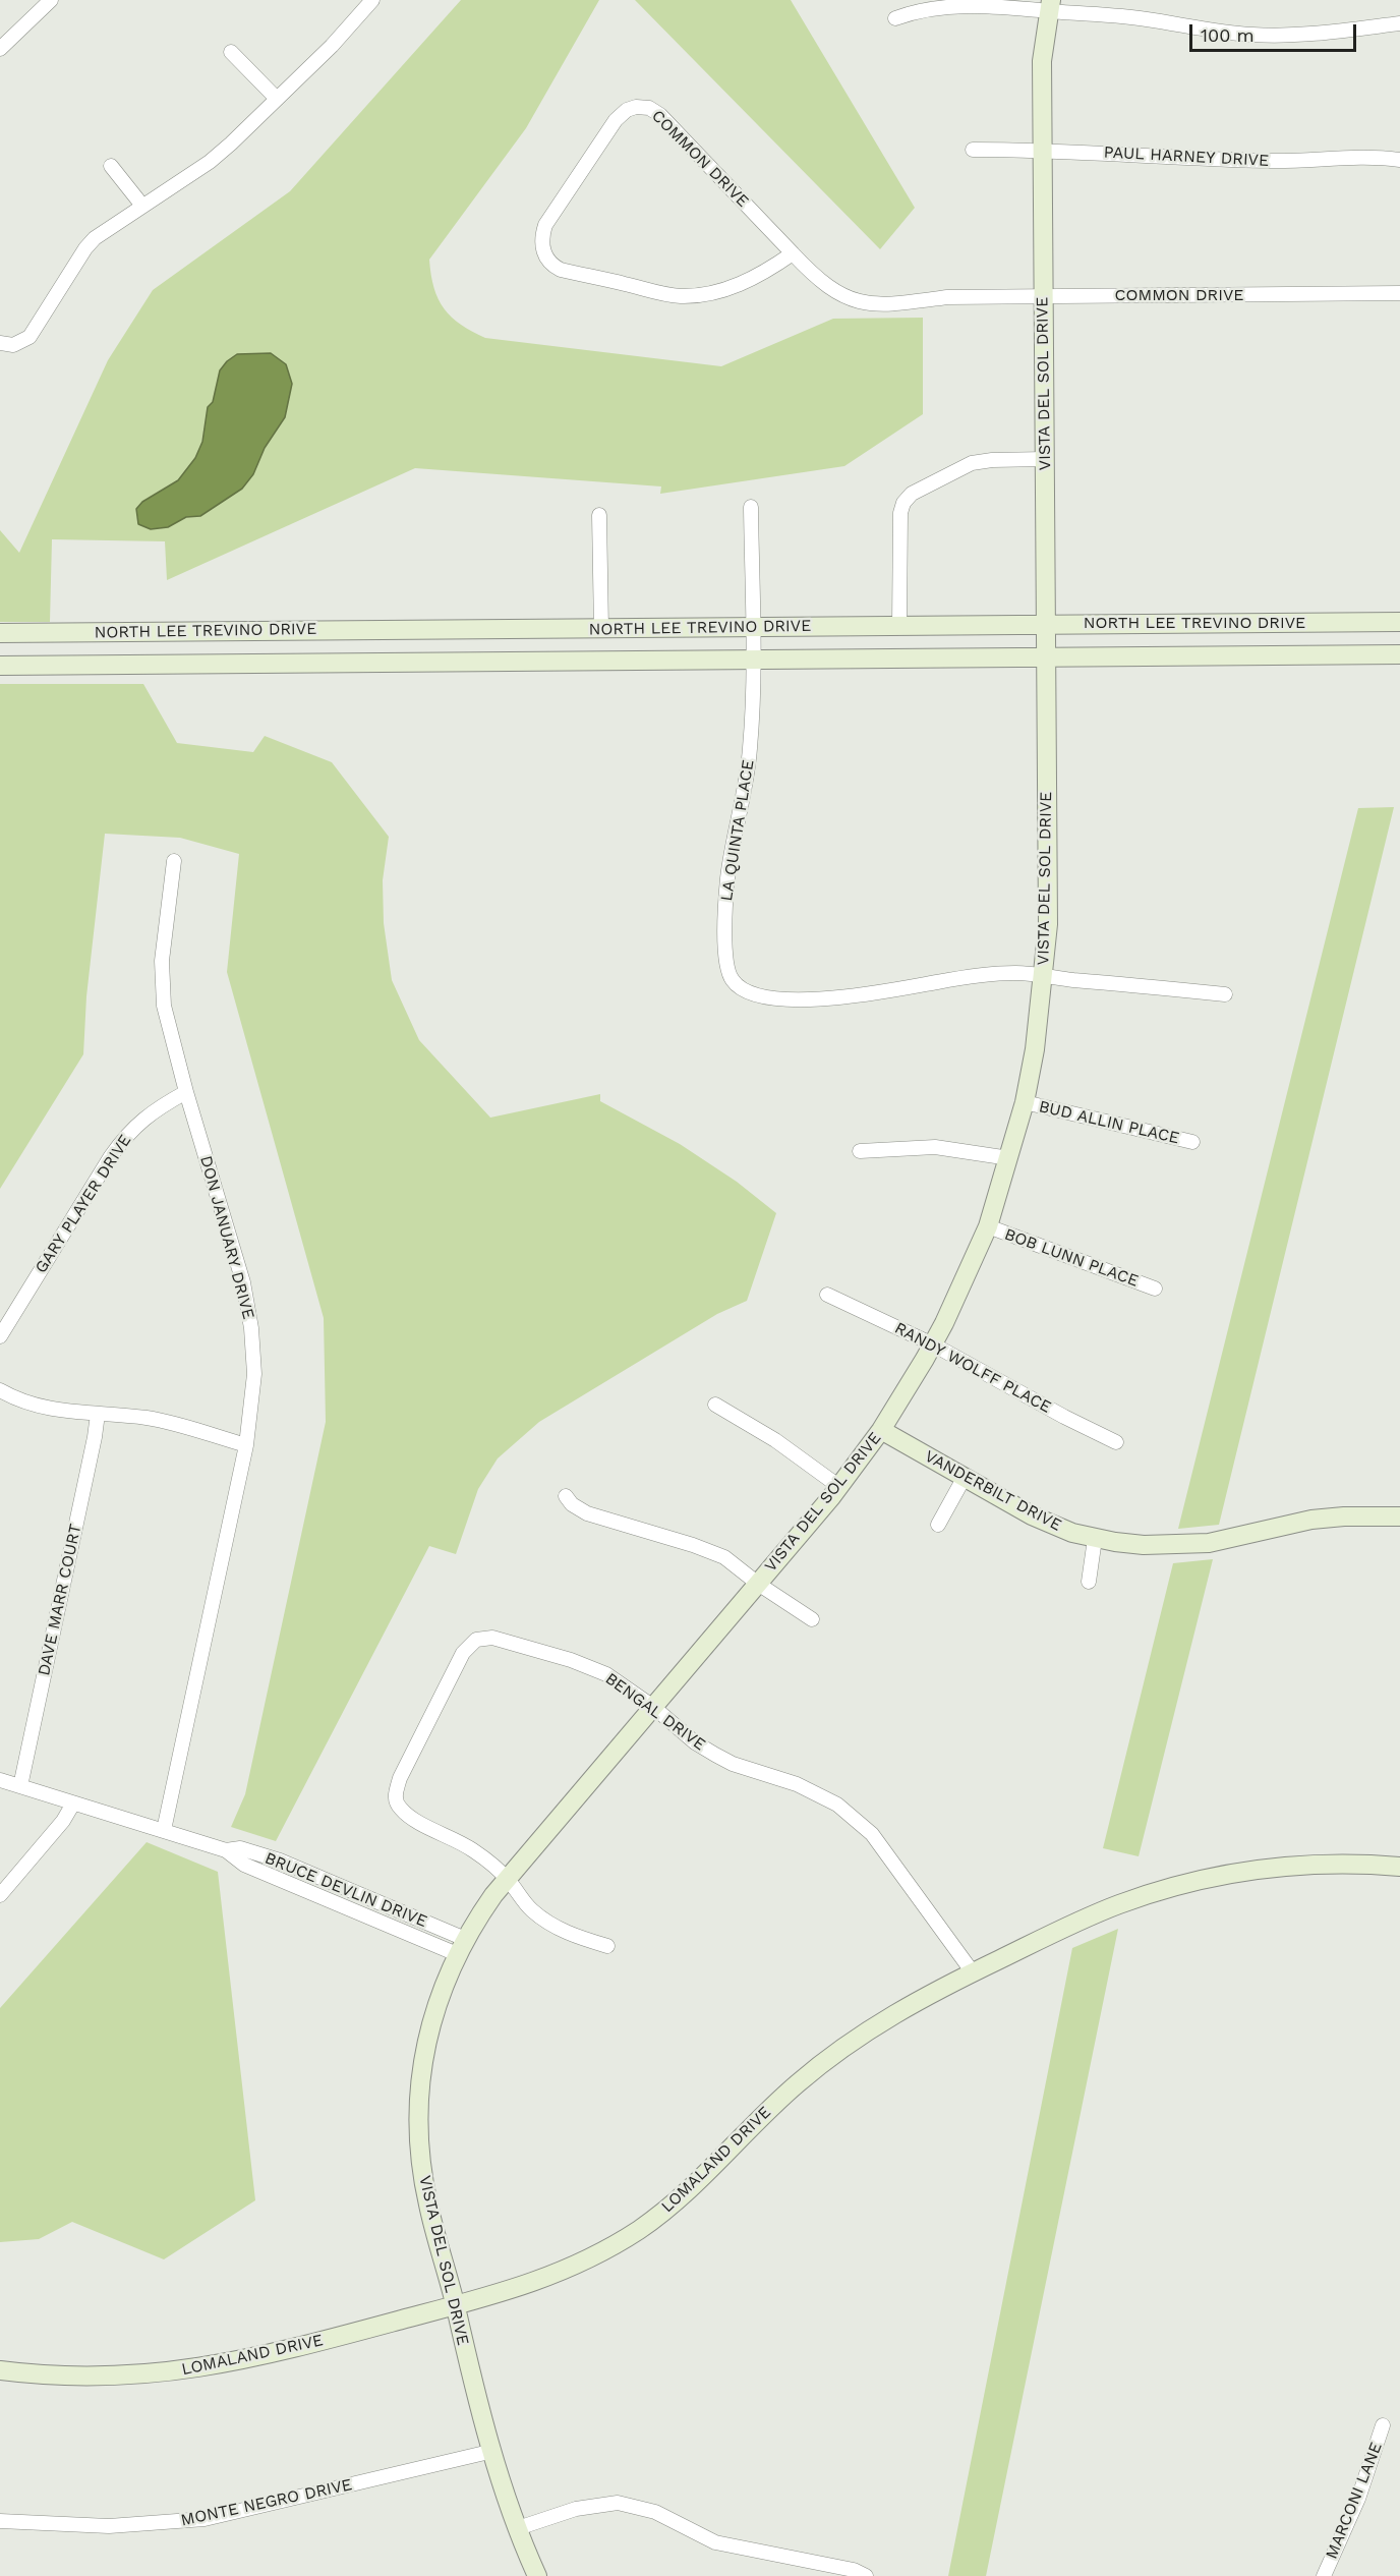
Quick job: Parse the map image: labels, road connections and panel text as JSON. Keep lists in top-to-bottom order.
{
  "streets": {
    "main road": [
      "VISTA DEL SOL DRIVE",
      "NORTH LEE TREVINO DRIVE",
      "VANDERBILT DRIVE",
      "LOMALAND DRIVE"
    ],
    "street": [
      "PAUL HARNEY DRIVE",
      "COMMON DRIVE",
      "LA QUINTA PLACE",
      "BUD ALLIN PLACE",
      "GARY PLAYER DRIVE",
      "DON JANUARY DRIVE",
      "BOB LUNN PLACE",
      "RANDY WOLFF PLACE",
      "DAVE MARR COURT",
      "BENGAL DRIVE",
      "BRUCE DEVLIN DRIVE",
      "MARCONI LANE",
      "MONTE NEGRO DRIVE"
    ]
  },
  "crossings": [
    ["PAUL HARNEY DRIVE", "VISTA DEL SOL DRIVE"],
    ["COMMON DRIVE", "VISTA DEL SOL DRIVE"],
    ["VISTA DEL SOL DRIVE", "NORTH LEE TREVINO DRIVE"],
    ["VISTA DEL SOL DRIVE", "LA QUINTA PLACE"],
    ["VISTA DEL SOL DRIVE", "BUD ALLIN PLACE"],
    ["VISTA DEL SOL DRIVE", "BOB LUNN PLACE"],
    ["VISTA DEL SOL DRIVE", "RANDY WOLFF PLACE"],
    ["VISTA DEL SOL DRIVE", "VANDERBILT DRIVE"],
    ["VISTA DEL SOL DRIVE", "BENGAL DRIVE"],
    ["VISTA DEL SOL DRIVE", "BRUCE DEVLIN DRIVE"],
    ["VISTA DEL SOL DRIVE", "LOMALAND DRIVE"],
    ["VISTA DEL SOL DRIVE", "MONTE NEGRO DRIVE"],
    ["NORTH LEE TREVINO DRIVE", "LA QUINTA PLACE"],
    ["GARY PLAYER DRIVE", "DON JANUARY DRIVE"],
    ["DON JANUARY DRIVE", "BRUCE DEVLIN DRIVE"],
    ["DAVE MARR COURT", "BRUCE DEVLIN DRIVE"],
    ["BENGAL DRIVE", "LOMALAND DRIVE"]
  ],
  "scale_bar": "100 m"
}
